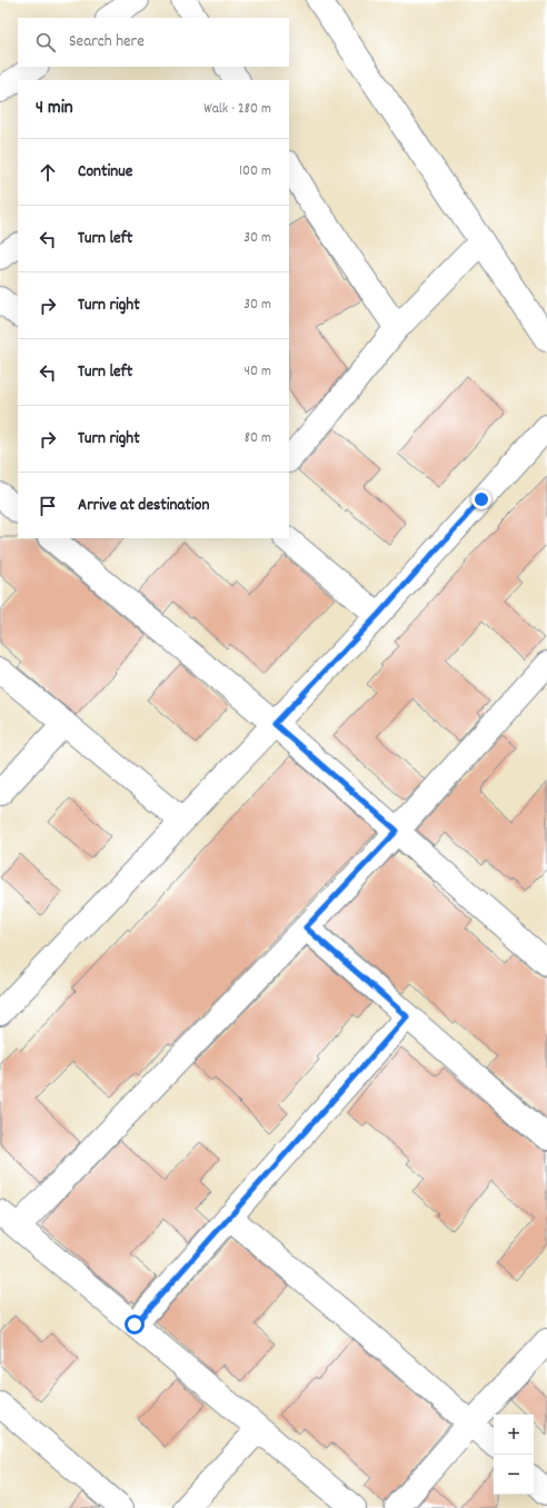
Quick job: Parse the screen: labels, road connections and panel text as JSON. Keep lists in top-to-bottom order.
{
  "page": {
    "search": "Search here",
    "heading": ["4 min", "Walk · 280 m"],
    "list": [
      ["Continue", "100 m"],
      ["Turn left", "30 m"],
      ["Turn right", "30 m"],
      ["Turn left", "40 m"],
      ["Turn right", "80 m"],
      "Arrive at destination"
    ],
    "map_buttons": ["+", "−"]
  }
}
